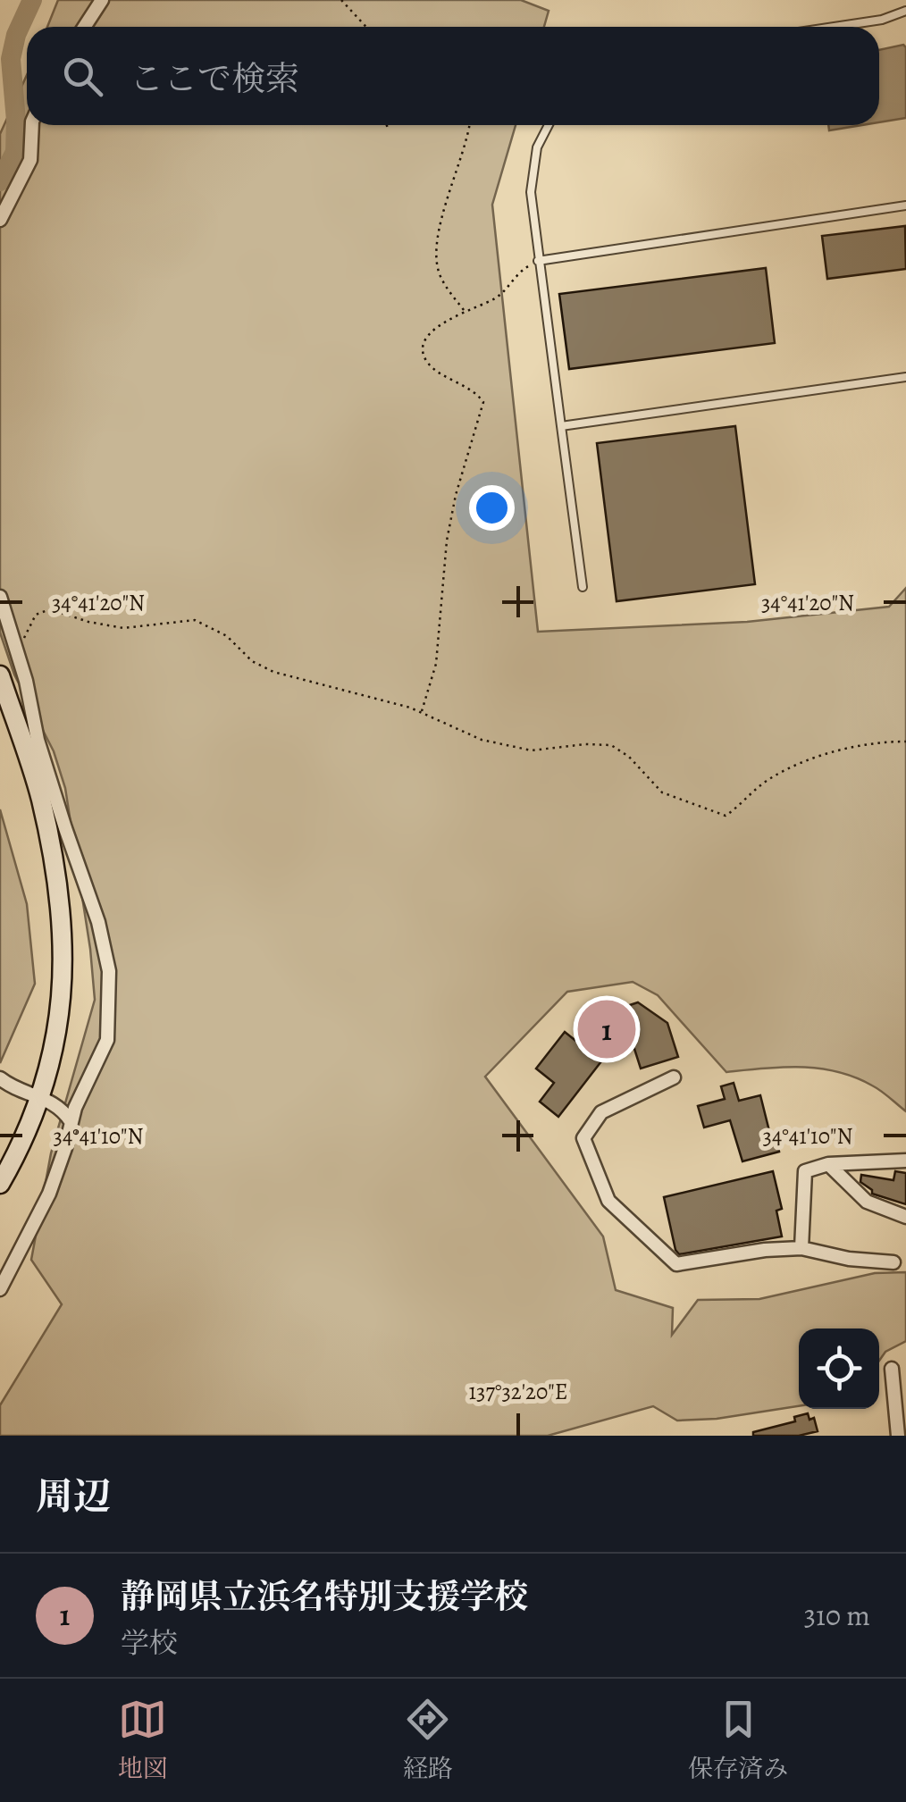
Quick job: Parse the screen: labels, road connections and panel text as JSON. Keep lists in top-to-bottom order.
{
  "page": {
    "search": "ここで検索",
    "pins": "1",
    "heading": "周辺",
    "list": [
      {
        "mark": "1",
        "name": "静岡県立浜名特別支援学校",
        "note": "学校",
        "value": "310 m"
      }
    ],
    "nav": ["地図", "経路", "保存済み"]
  },
  "coordinates": ["34°41'20\"N", "34°41'10\"N", "137°32'20\"E"]
}
